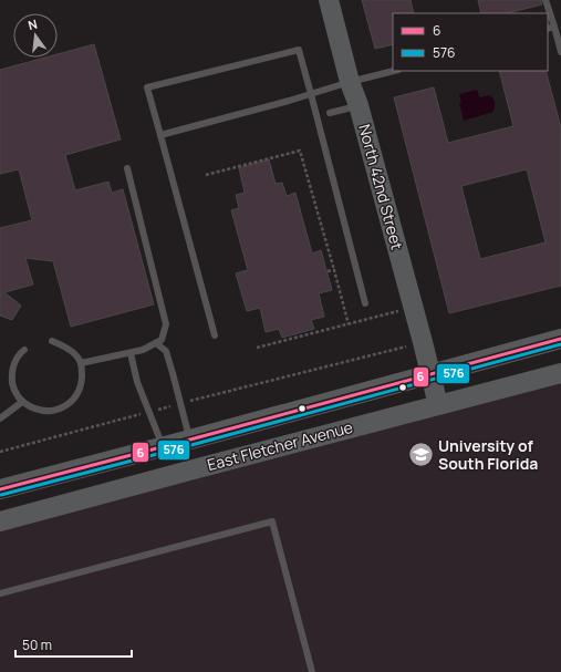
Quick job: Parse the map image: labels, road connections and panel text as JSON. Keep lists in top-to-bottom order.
{
  "streets": {
    "main road": ["North 42nd Street", "East Fletcher Avenue"]
  },
  "crossings": [
    ["North 42nd Street", "East Fletcher Avenue"]
  ],
  "places": {
    "school or university": ["University of South Florida"]
  },
  "lines": ["transit line 6", "transit line 576"],
  "legend": ["6", "576"],
  "scale_bar": "50 m",
  "north": "top"
}
